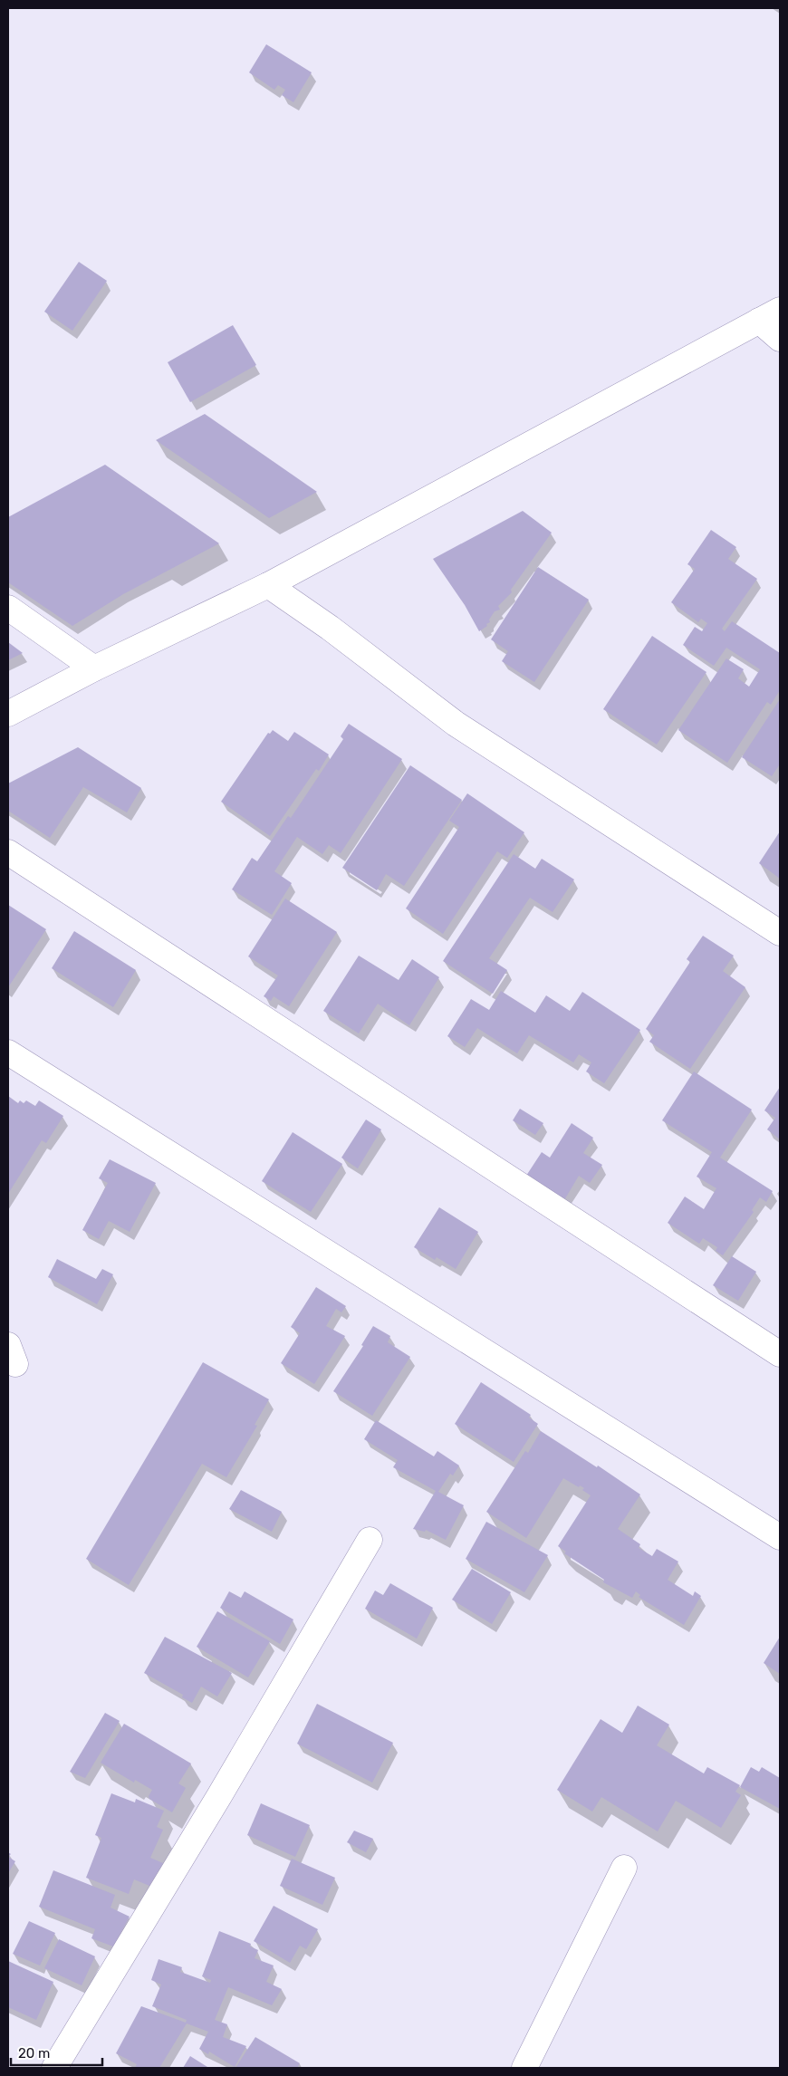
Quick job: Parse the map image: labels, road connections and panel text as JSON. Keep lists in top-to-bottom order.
{
  "scale_bar": "20 m"
}
